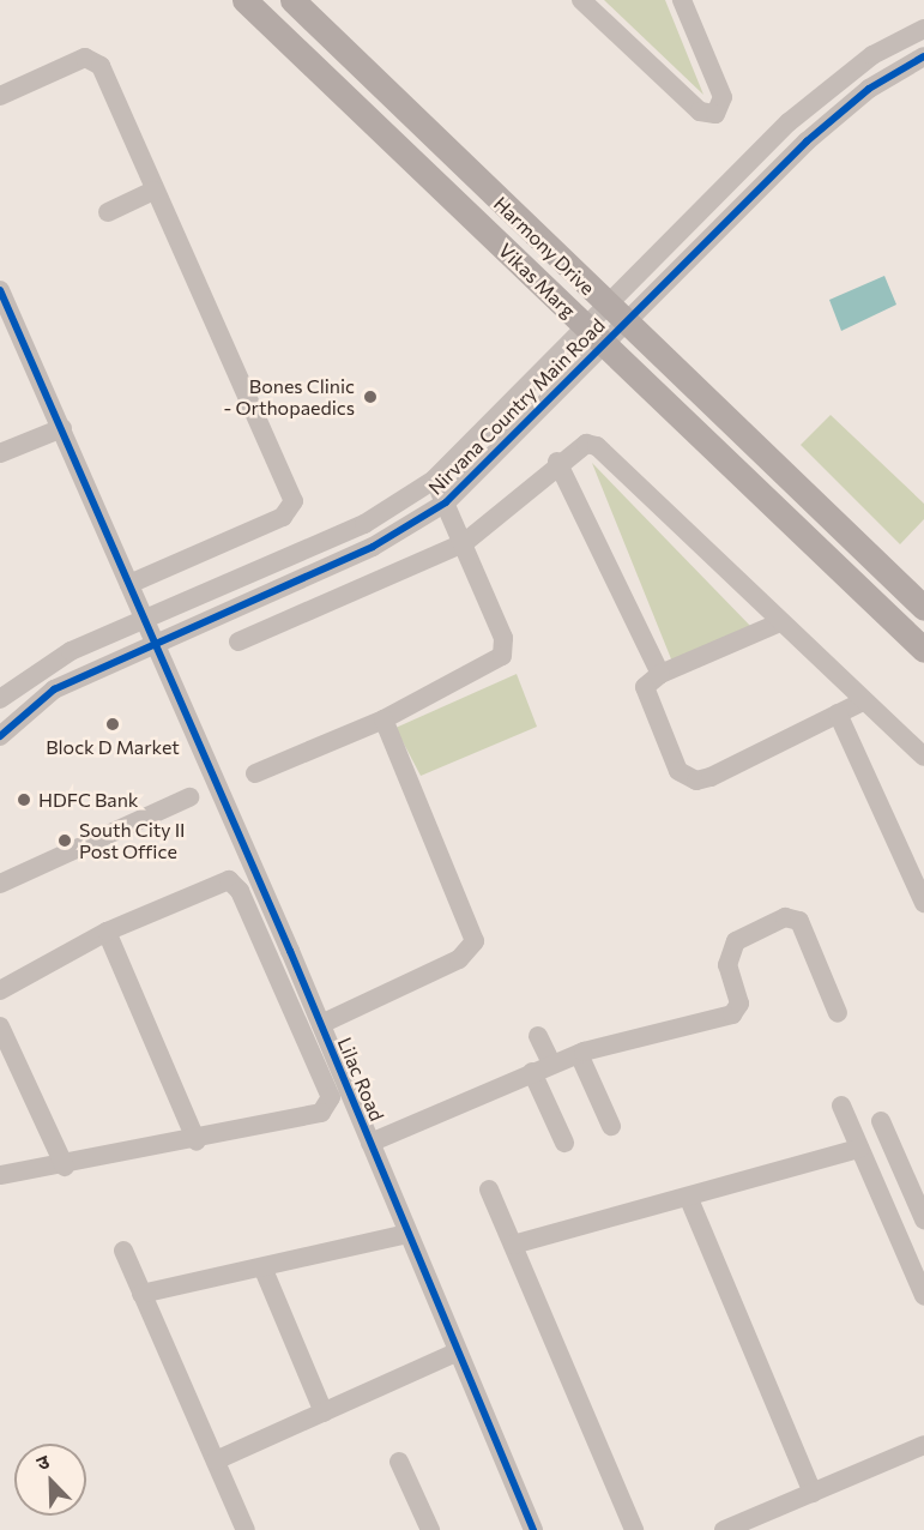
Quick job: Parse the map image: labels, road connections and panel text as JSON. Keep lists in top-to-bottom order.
{
  "streets": {
    "main road": ["Harmony Drive", "Vikas Marg"],
    "street": ["Nirvana Country Main Road", "Lilac Road"]
  },
  "crossings": [
    ["Harmony Drive", "Nirvana Country Main Road"],
    ["Vikas Marg", "Nirvana Country Main Road"],
    ["Nirvana Country Main Road", "Lilac Road"]
  ],
  "places": [
    "Bones Clinic - Orthopaedics",
    "Block D Market",
    "HDFC Bank",
    "South City II Post Office"
  ],
  "north": "top left"
}
